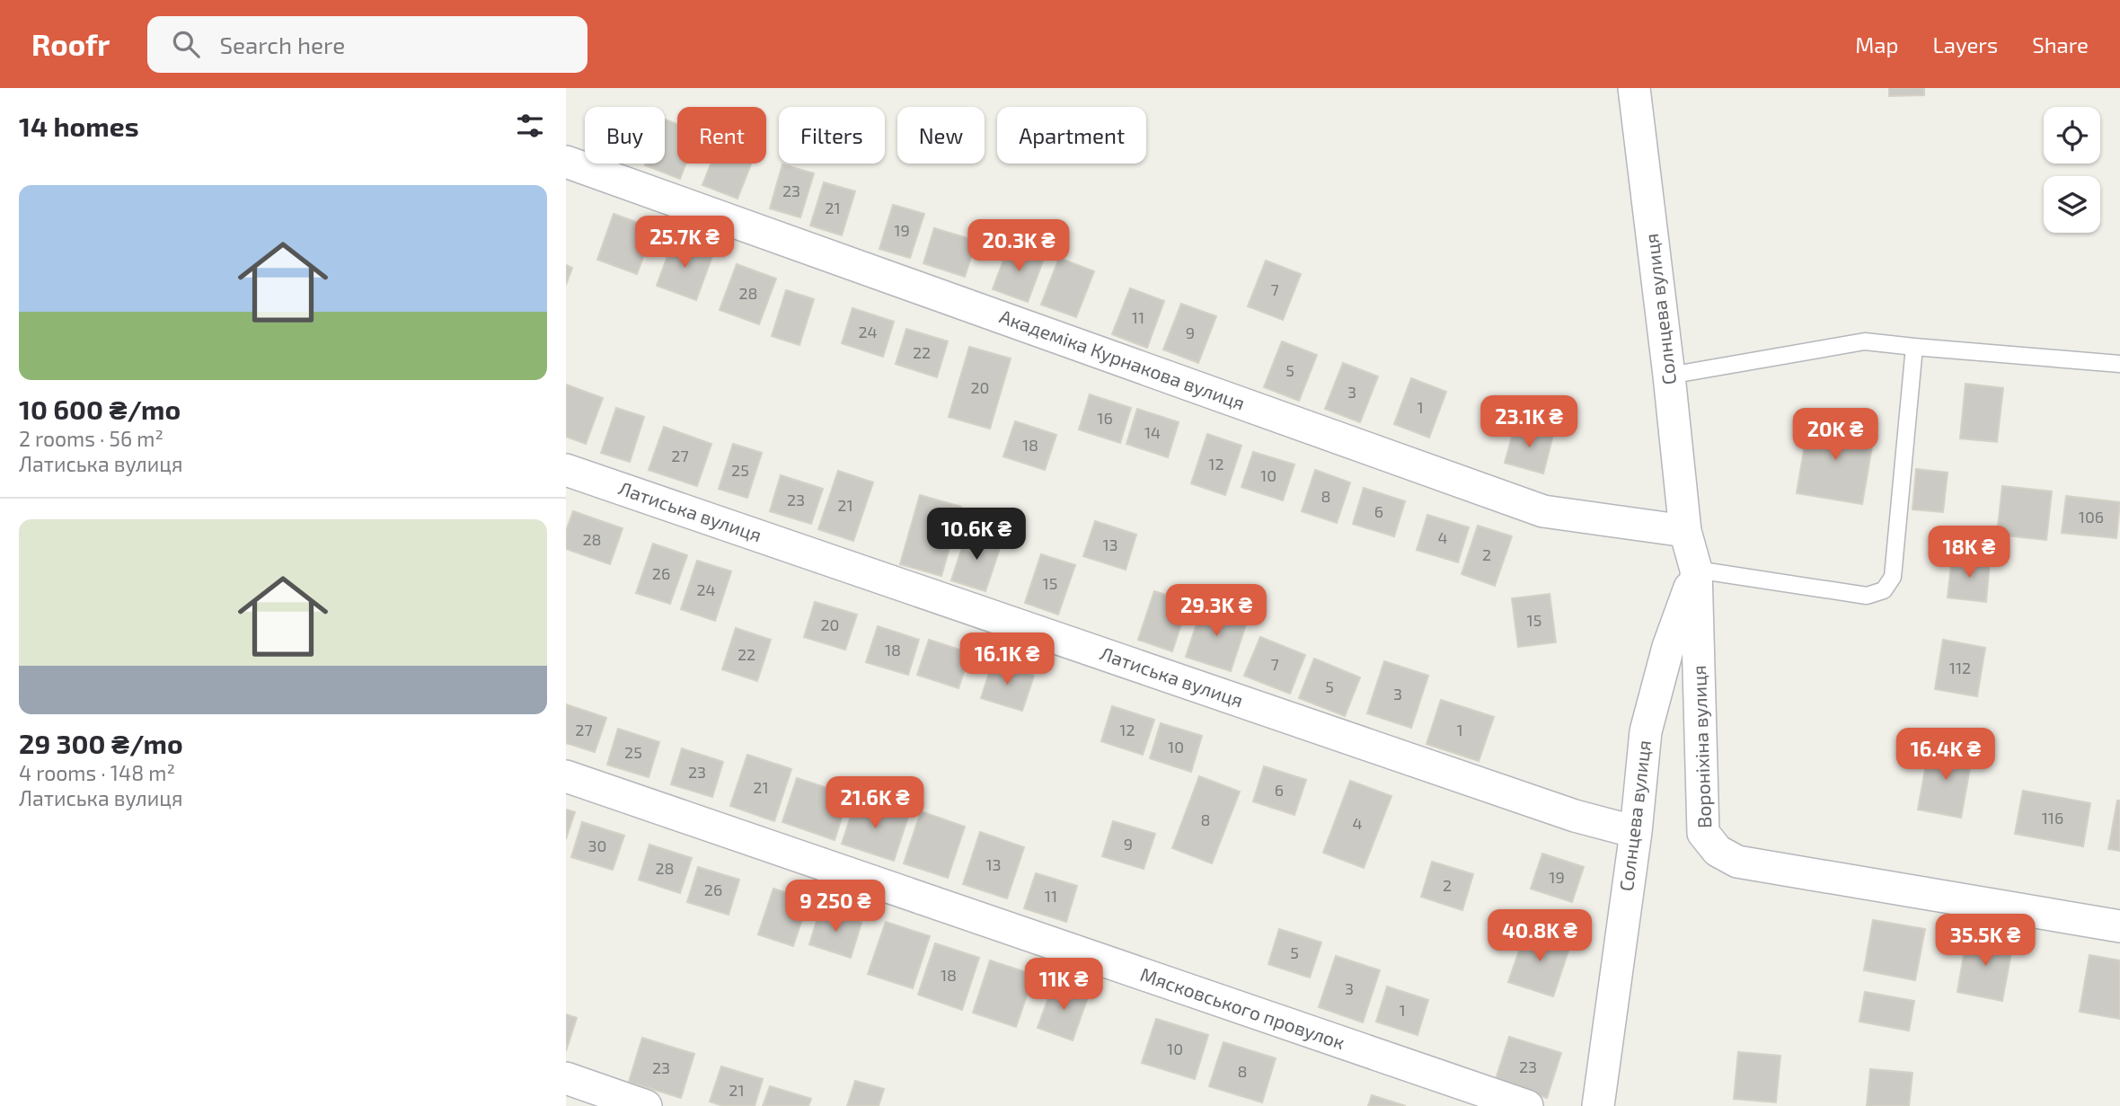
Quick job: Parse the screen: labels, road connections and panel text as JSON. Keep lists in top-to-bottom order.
{
  "streets": {
    "street": [
      "Солнцева вулиця",
      "Академіка Курнакова вулиця",
      "Латиська вулиця",
      "Вороніхіна вулиця",
      "Мясковського провулок"
    ]
  },
  "crossings": [
    ["Солнцева вулиця", "Академіка Курнакова вулиця"],
    ["Солнцева вулиця", "Латиська вулиця"],
    ["Солнцева вулиця", "Вороніхіна вулиця"],
    ["Академіка Курнакова вулиця", "Вороніхіна вулиця"]
  ],
  "house_numbers": [
    "23",
    "21",
    "19",
    "7",
    "28",
    "11",
    "24",
    "9",
    "22",
    "5",
    "20",
    "3",
    "1",
    "16",
    "14",
    "18",
    "27",
    "12",
    "25",
    "10",
    "8",
    "23",
    "21",
    "6",
    "106",
    "4",
    "28",
    "13",
    "2",
    "26",
    "15",
    "24",
    "15",
    "20",
    "18",
    "22",
    "7",
    "112",
    "5",
    "3",
    "27",
    "12",
    "1",
    "10",
    "25",
    "23",
    "21",
    "6",
    "116",
    "8",
    "4",
    "9",
    "30",
    "13",
    "28",
    "19",
    "2",
    "26",
    "11",
    "5",
    "18",
    "3",
    "1",
    "10",
    "23",
    "23",
    "8",
    "21"
  ],
  "page": {
    "header": "Roofr",
    "search": "Search here",
    "nav": ["Map", "Layers", "Share"],
    "heading": "14 homes",
    "chip": [
      "Buy",
      "Rent",
      "Filters",
      "New",
      "Apartment"
    ],
    "list": [
      {
        "name": "10 600 ₴/mo",
        "note": "2 rooms · 56 m² · Латиська вулиця"
      },
      {
        "name": "29 300 ₴/mo",
        "note": "4 rooms · 148 m² · Латиська вулиця"
      }
    ],
    "price": [
      "25.7K ₴",
      "20.3K ₴",
      "23.1K ₴",
      "20K ₴",
      "10.6K ₴",
      "18K ₴",
      "29.3K ₴",
      "16.1K ₴",
      "16.4K ₴",
      "21.6K ₴",
      "9 250 ₴",
      "40.8K ₴",
      "35.5K ₴",
      "11K ₴"
    ]
  }
}
